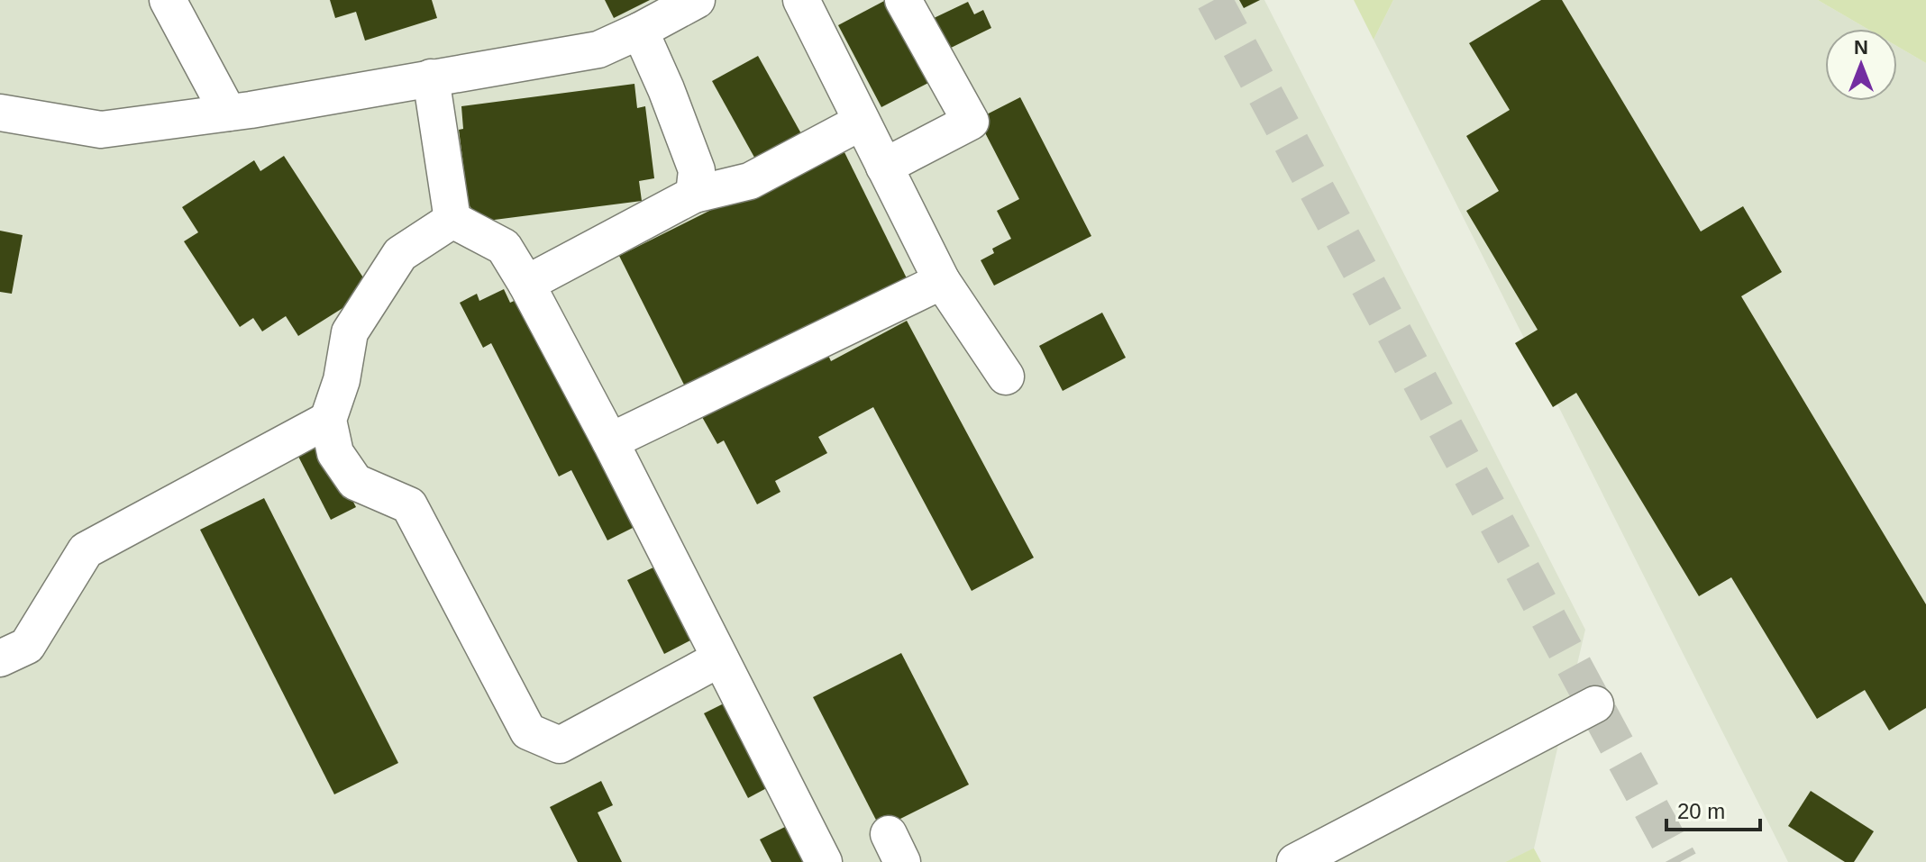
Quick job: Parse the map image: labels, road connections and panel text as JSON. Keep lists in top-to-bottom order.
{
  "scale_bar": "20 m",
  "north": "top"
}
